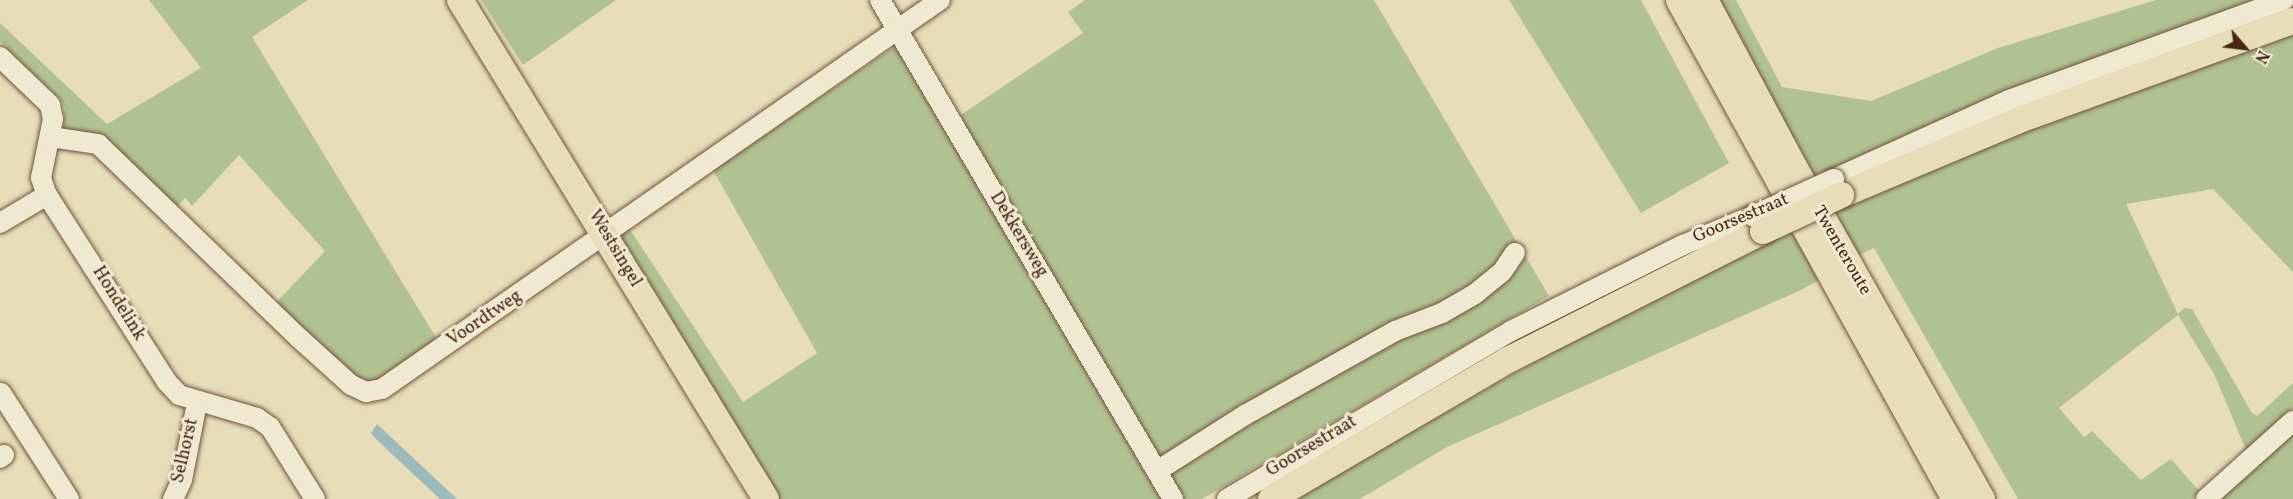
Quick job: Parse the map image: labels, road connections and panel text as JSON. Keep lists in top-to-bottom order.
{
  "streets": {
    "highway": ["Twenteroute"],
    "main road": ["Goorsestraat", "Westsingel"],
    "street": [
      "Dekkersweg",
      "Hondelink",
      "Voordtweg",
      "Selhorst"
    ]
  },
  "crossings": [
    ["Dekkersweg", "Voordtweg"],
    ["Westsingel", "Voordtweg"],
    ["Hondelink", "Voordtweg"],
    ["Hondelink", "Selhorst"]
  ],
  "north": "bottom right"
}
